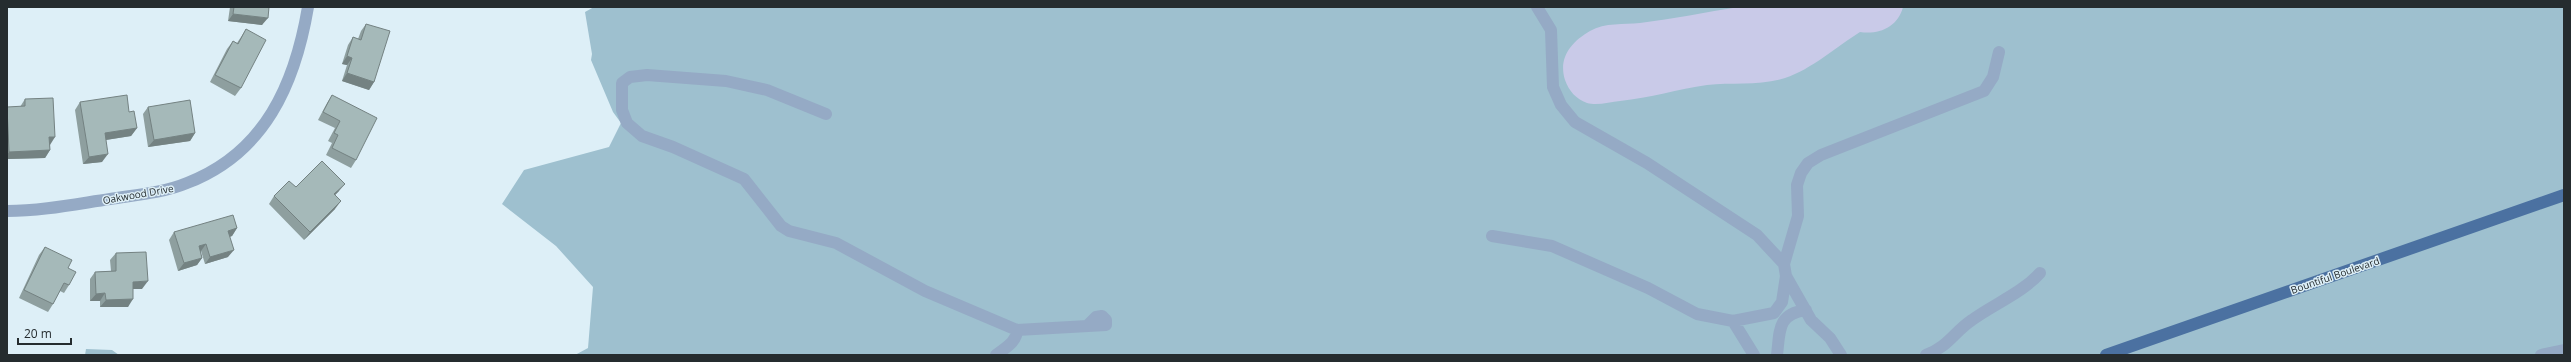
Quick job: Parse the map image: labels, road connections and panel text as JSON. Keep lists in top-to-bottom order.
{
  "streets": {
    "main road": ["Bountiful Boulevard"],
    "street": ["Oakwood Drive"]
  },
  "scale_bar": "20 m"
}
